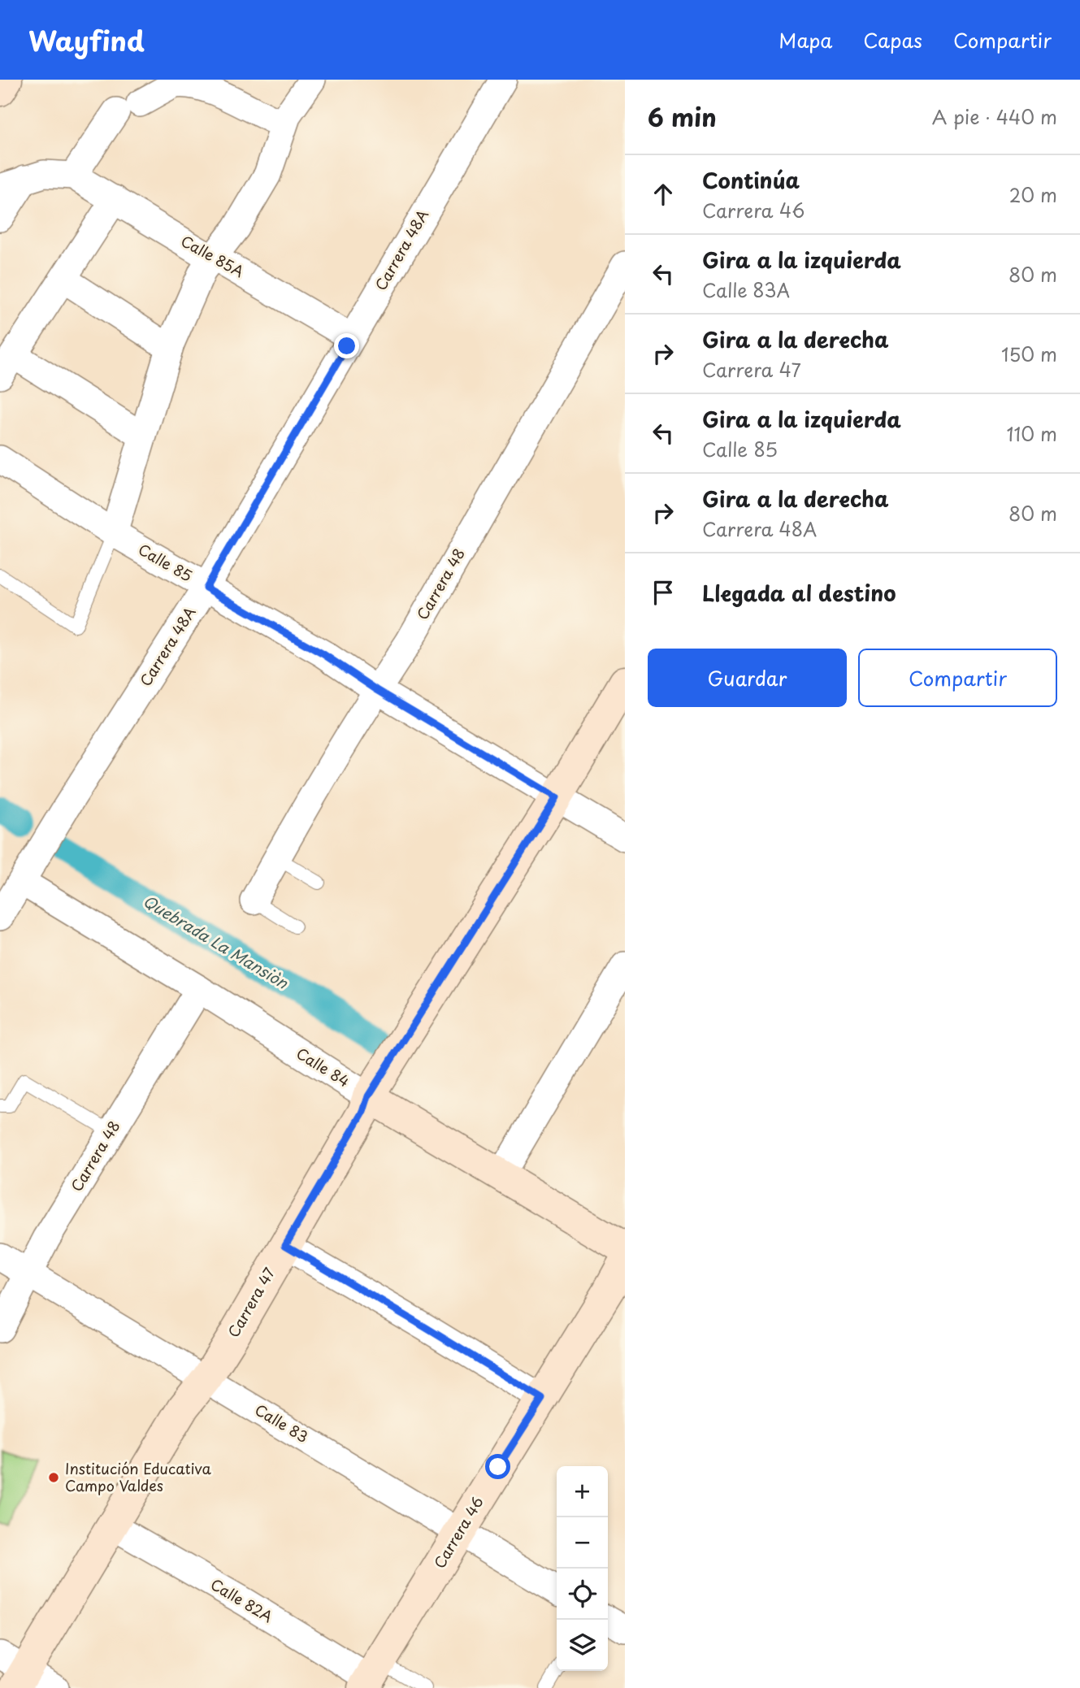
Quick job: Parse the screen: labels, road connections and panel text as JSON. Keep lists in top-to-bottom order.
{
  "streets": {
    "street": [
      "Carrera 48A",
      "Calle 85A",
      "Calle 85",
      "Carrera 48",
      "Calle 84",
      "Carrera 47",
      "Calle 83",
      "Carrera 46",
      "Calle 82A"
    ]
  },
  "crossings": [
    ["Carrera 48A", "Calle 85A"],
    ["Carrera 48A", "Calle 85"],
    ["Carrera 48A", "Calle 84"],
    ["Calle 85", "Carrera 48"],
    ["Calle 85", "Carrera 47"],
    ["Carrera 48", "Calle 84"],
    ["Carrera 48", "Calle 83"],
    ["Calle 84", "Carrera 47"],
    ["Carrera 47", "Calle 83"],
    ["Carrera 47", "Calle 82A"],
    ["Calle 83", "Carrera 46"],
    ["Carrera 46", "Calle 82A"]
  ],
  "water": ["Quebrada La Mansiòn"],
  "places": ["Institución Educativa Campo Valdes"],
  "page": {
    "header": "Wayfind",
    "nav": ["Mapa", "Capas", "Compartir"],
    "heading": ["6 min", "A pie · 440 m"],
    "list": [
      ["Continúa", "Carrera 46", "20 m"],
      ["Gira a la izquierda", "Calle 83A", "80 m"],
      ["Gira a la derecha", "Carrera 47", "150 m"],
      ["Gira a la izquierda", "Calle 85", "110 m"],
      ["Gira a la derecha", "Carrera 48A", "80 m"],
      "Llegada al destino"
    ],
    "buttons": ["Guardar", "Compartir"],
    "map_buttons": ["+", "−"]
  }
}
